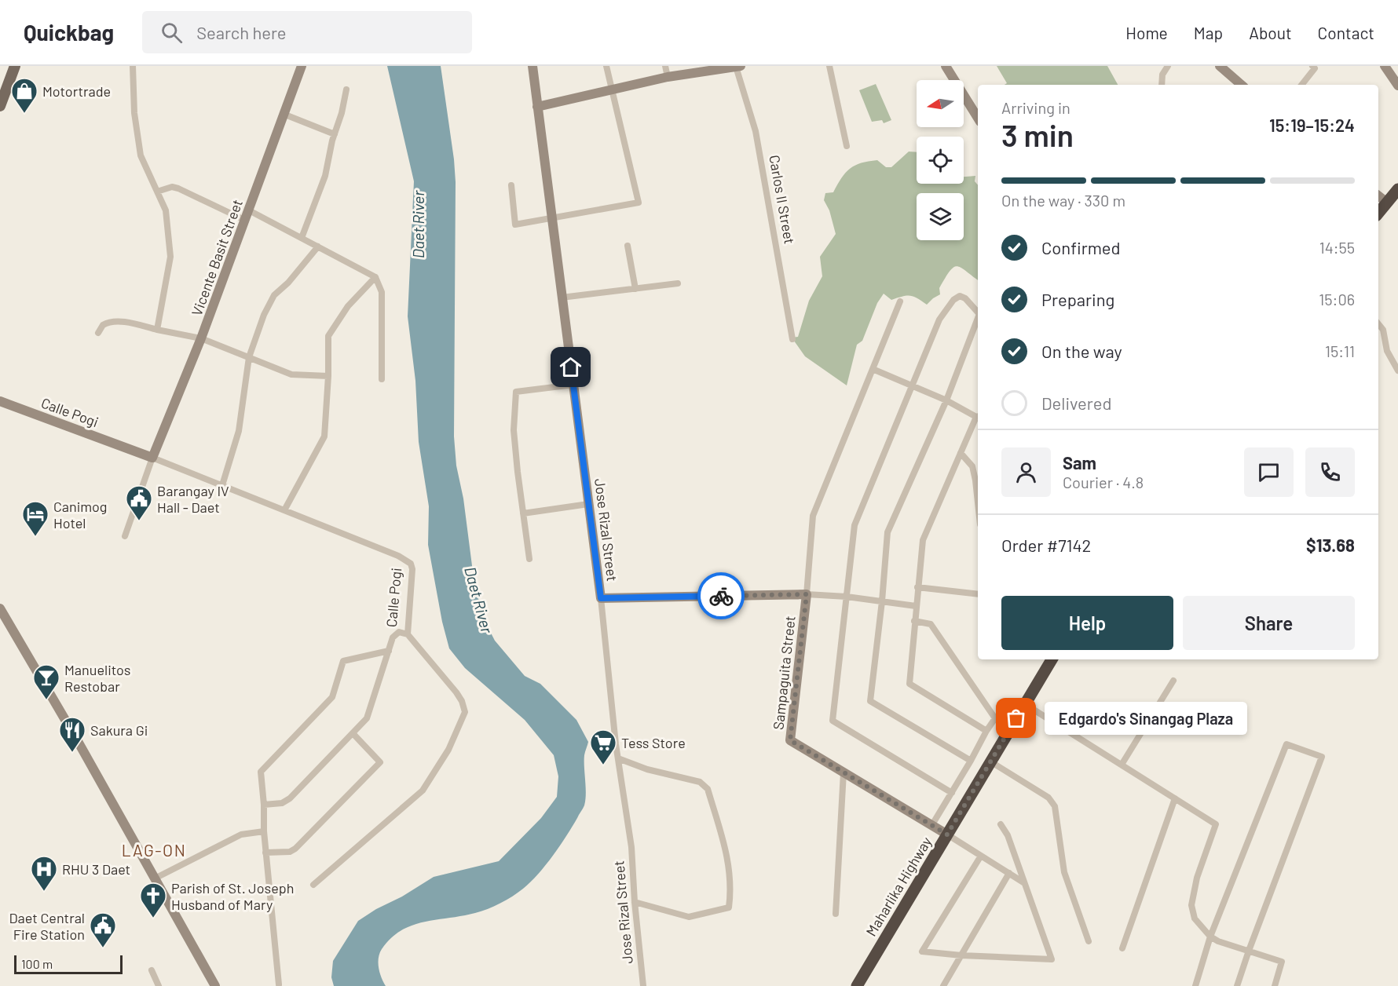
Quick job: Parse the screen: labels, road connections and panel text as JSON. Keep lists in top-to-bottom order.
{
  "streets": {
    "highway": ["Maharlika Highway"],
    "street": [
      "Carlos II Street",
      "Vicente Basit Street",
      "Calle Pogi",
      "Jose Rizal Street",
      "Sampaguita Street"
    ]
  },
  "crossings": [
    ["Vicente Basit Street", "Calle Pogi"],
    ["Sampaguita Street", "Maharlika Highway"]
  ],
  "districts": ["LAG-ON"],
  "water": ["Daet River"],
  "places": {
    "shop": ["Motortrade"],
    "public building": ["Barangay IV Hall - Daet", "Daet Central Fire Station"],
    "hotel": ["Canimog Hotel"],
    "bar": ["Manuelitos Restobar"],
    "other": ["Edgardo's Sinangag Plaza"],
    "restaurant": ["Sakura Gi"],
    "supermarket": ["Tess Store"],
    "hospital": ["RHU 3 Daet"],
    "church": ["Parish of St. Joseph Husband of Mary"]
  },
  "scale_bar": "100 m",
  "north": "left",
  "page": {
    "header": "Quickbag",
    "search": "Search here",
    "nav": [
      "Home",
      "Map",
      "About",
      "Contact"
    ],
    "heading": ["3 min", "Arriving in", "15:19–15:24"],
    "panel": [
      "Sam",
      "Courier · 4.8",
      "Order #7142",
      "$13.68"
    ],
    "bar": "On the way · 330 m",
    "list": [
      ["Confirmed", "14:55"],
      ["Preparing", "15:06"],
      ["On the way", "15:11"],
      "Delivered"
    ],
    "buttons": ["Help", "Share"],
    "bubble": "Edgardo's Sinangag Plaza",
    "scale": "100 m"
  }
}
